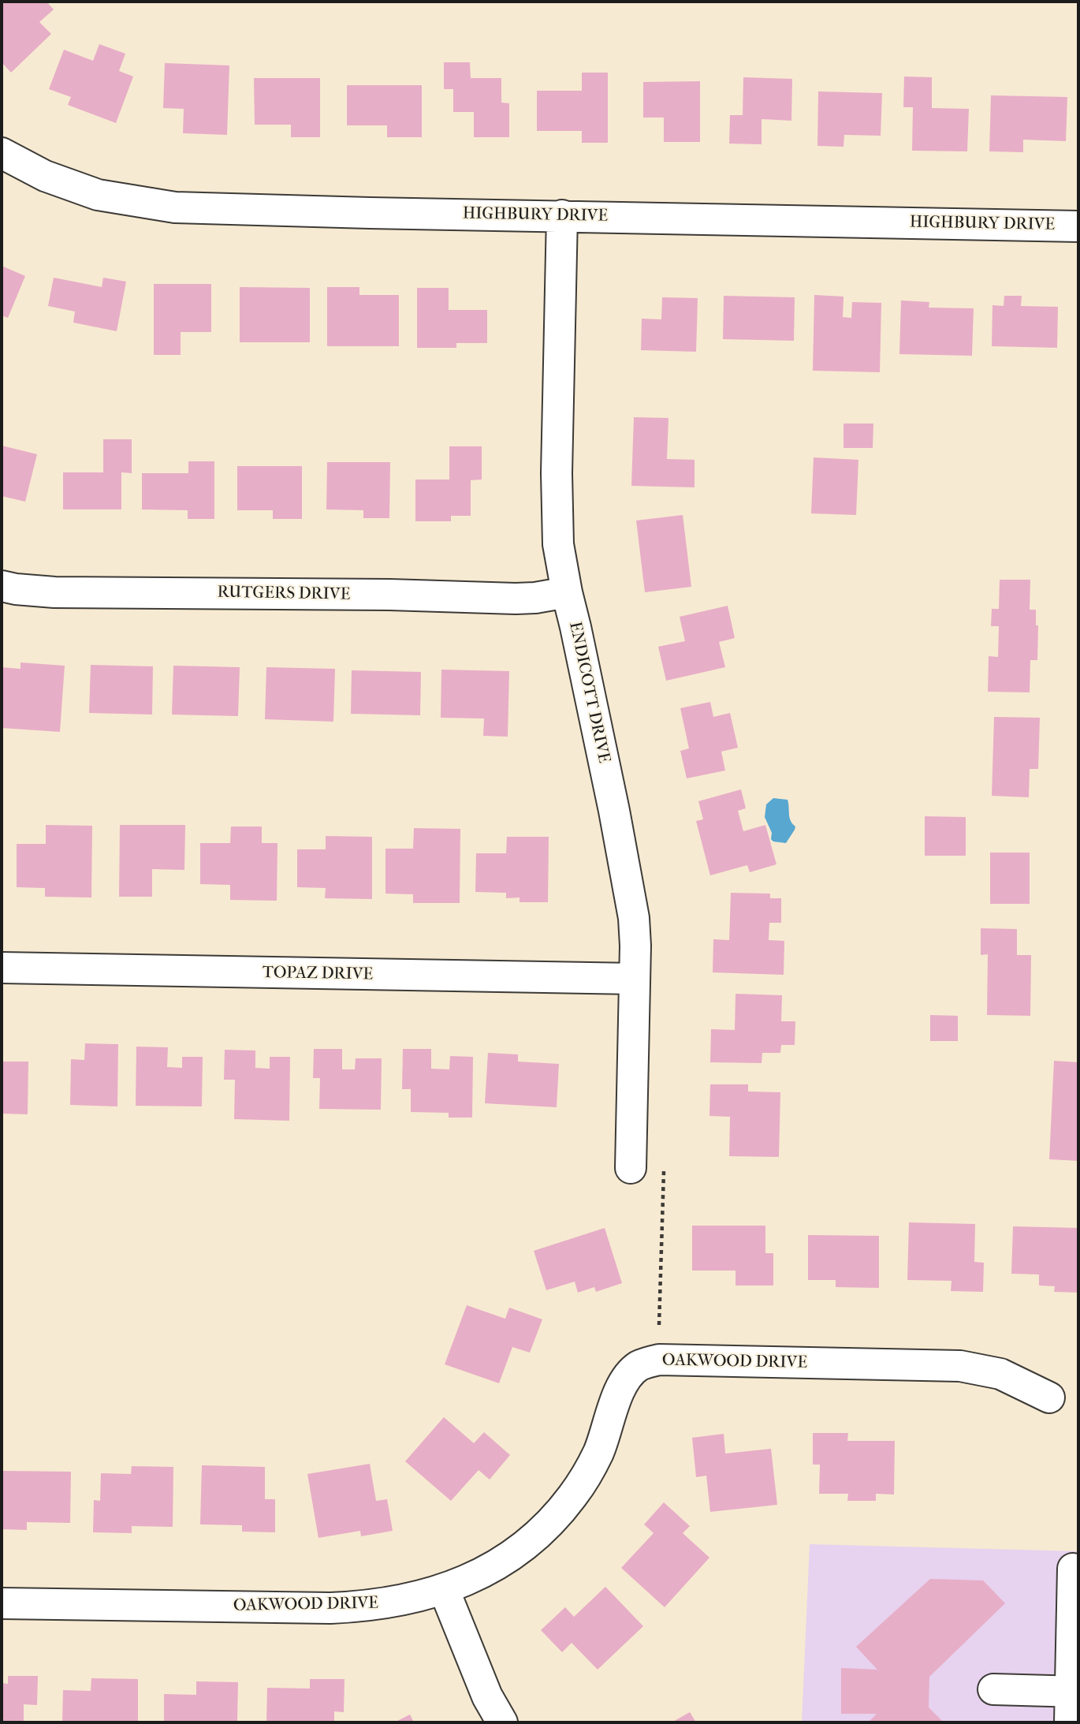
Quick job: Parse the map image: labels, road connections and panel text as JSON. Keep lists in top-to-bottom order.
{
  "streets": {
    "street": [
      "HIGHBURY DRIVE",
      "RUTGERS DRIVE",
      "ENDICOTT DRIVE",
      "TOPAZ DRIVE",
      "OAKWOOD DRIVE"
    ]
  },
  "crossings": [
    ["HIGHBURY DRIVE", "ENDICOTT DRIVE"],
    ["RUTGERS DRIVE", "ENDICOTT DRIVE"],
    ["ENDICOTT DRIVE", "TOPAZ DRIVE"]
  ]
}
